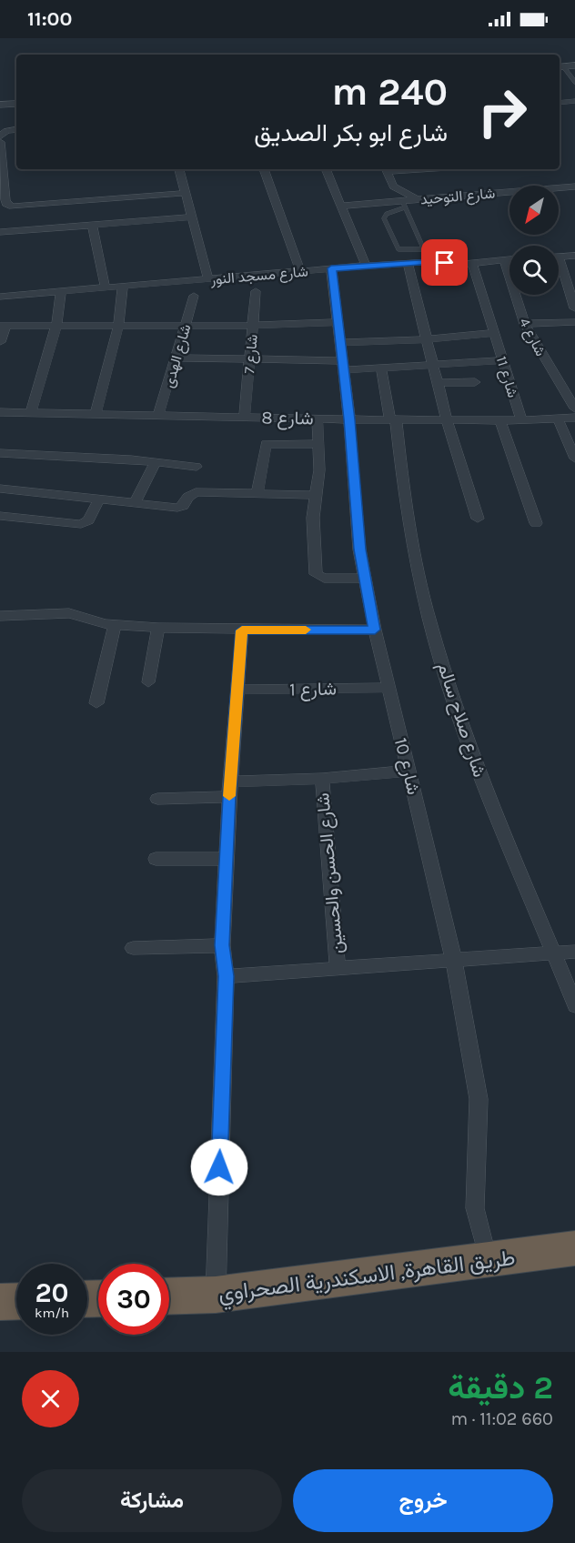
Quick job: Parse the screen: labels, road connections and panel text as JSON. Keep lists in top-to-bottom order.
{
  "streets": {
    "highway": ["طريق القاهرة, الاسكندرية الصحراوي"],
    "street": [
      "شارع التوحيد",
      "شارع مسجد النور",
      "شارع 4",
      "شارع 7",
      "شارع الهدى",
      "شارع 11",
      "شارع 8",
      "شارع 1",
      "شارع صلاح سالم",
      "شارع 10",
      "شارع الحسن والحسين"
    ]
  },
  "crossings": [
    ["شارع مسجد النور", "شارع 4"],
    ["شارع مسجد النور", "شارع 11"],
    ["شارع مسجد النور", "شارع 10"],
    ["شارع 7", "شارع 8"],
    ["شارع الهدى", "شارع 8"],
    ["شارع 11", "شارع 8"],
    ["شارع 8", "شارع صلاح سالم"],
    ["شارع 8", "شارع 10"],
    ["شارع 1", "شارع 10"],
    ["شارع 10", "طريق القاهرة, الاسكندرية الصحراوي"]
  ],
  "north": "bottom left",
  "page": {
    "status": "11:00",
    "turn": ["240 m", "شارع ابو بكر الصديق"],
    "speed": "20 km/h",
    "limit": "30",
    "heading": ["2 دقيقة", "660 m · 11:02"],
    "buttons": ["خروج", "مشاركة"]
  }
}
